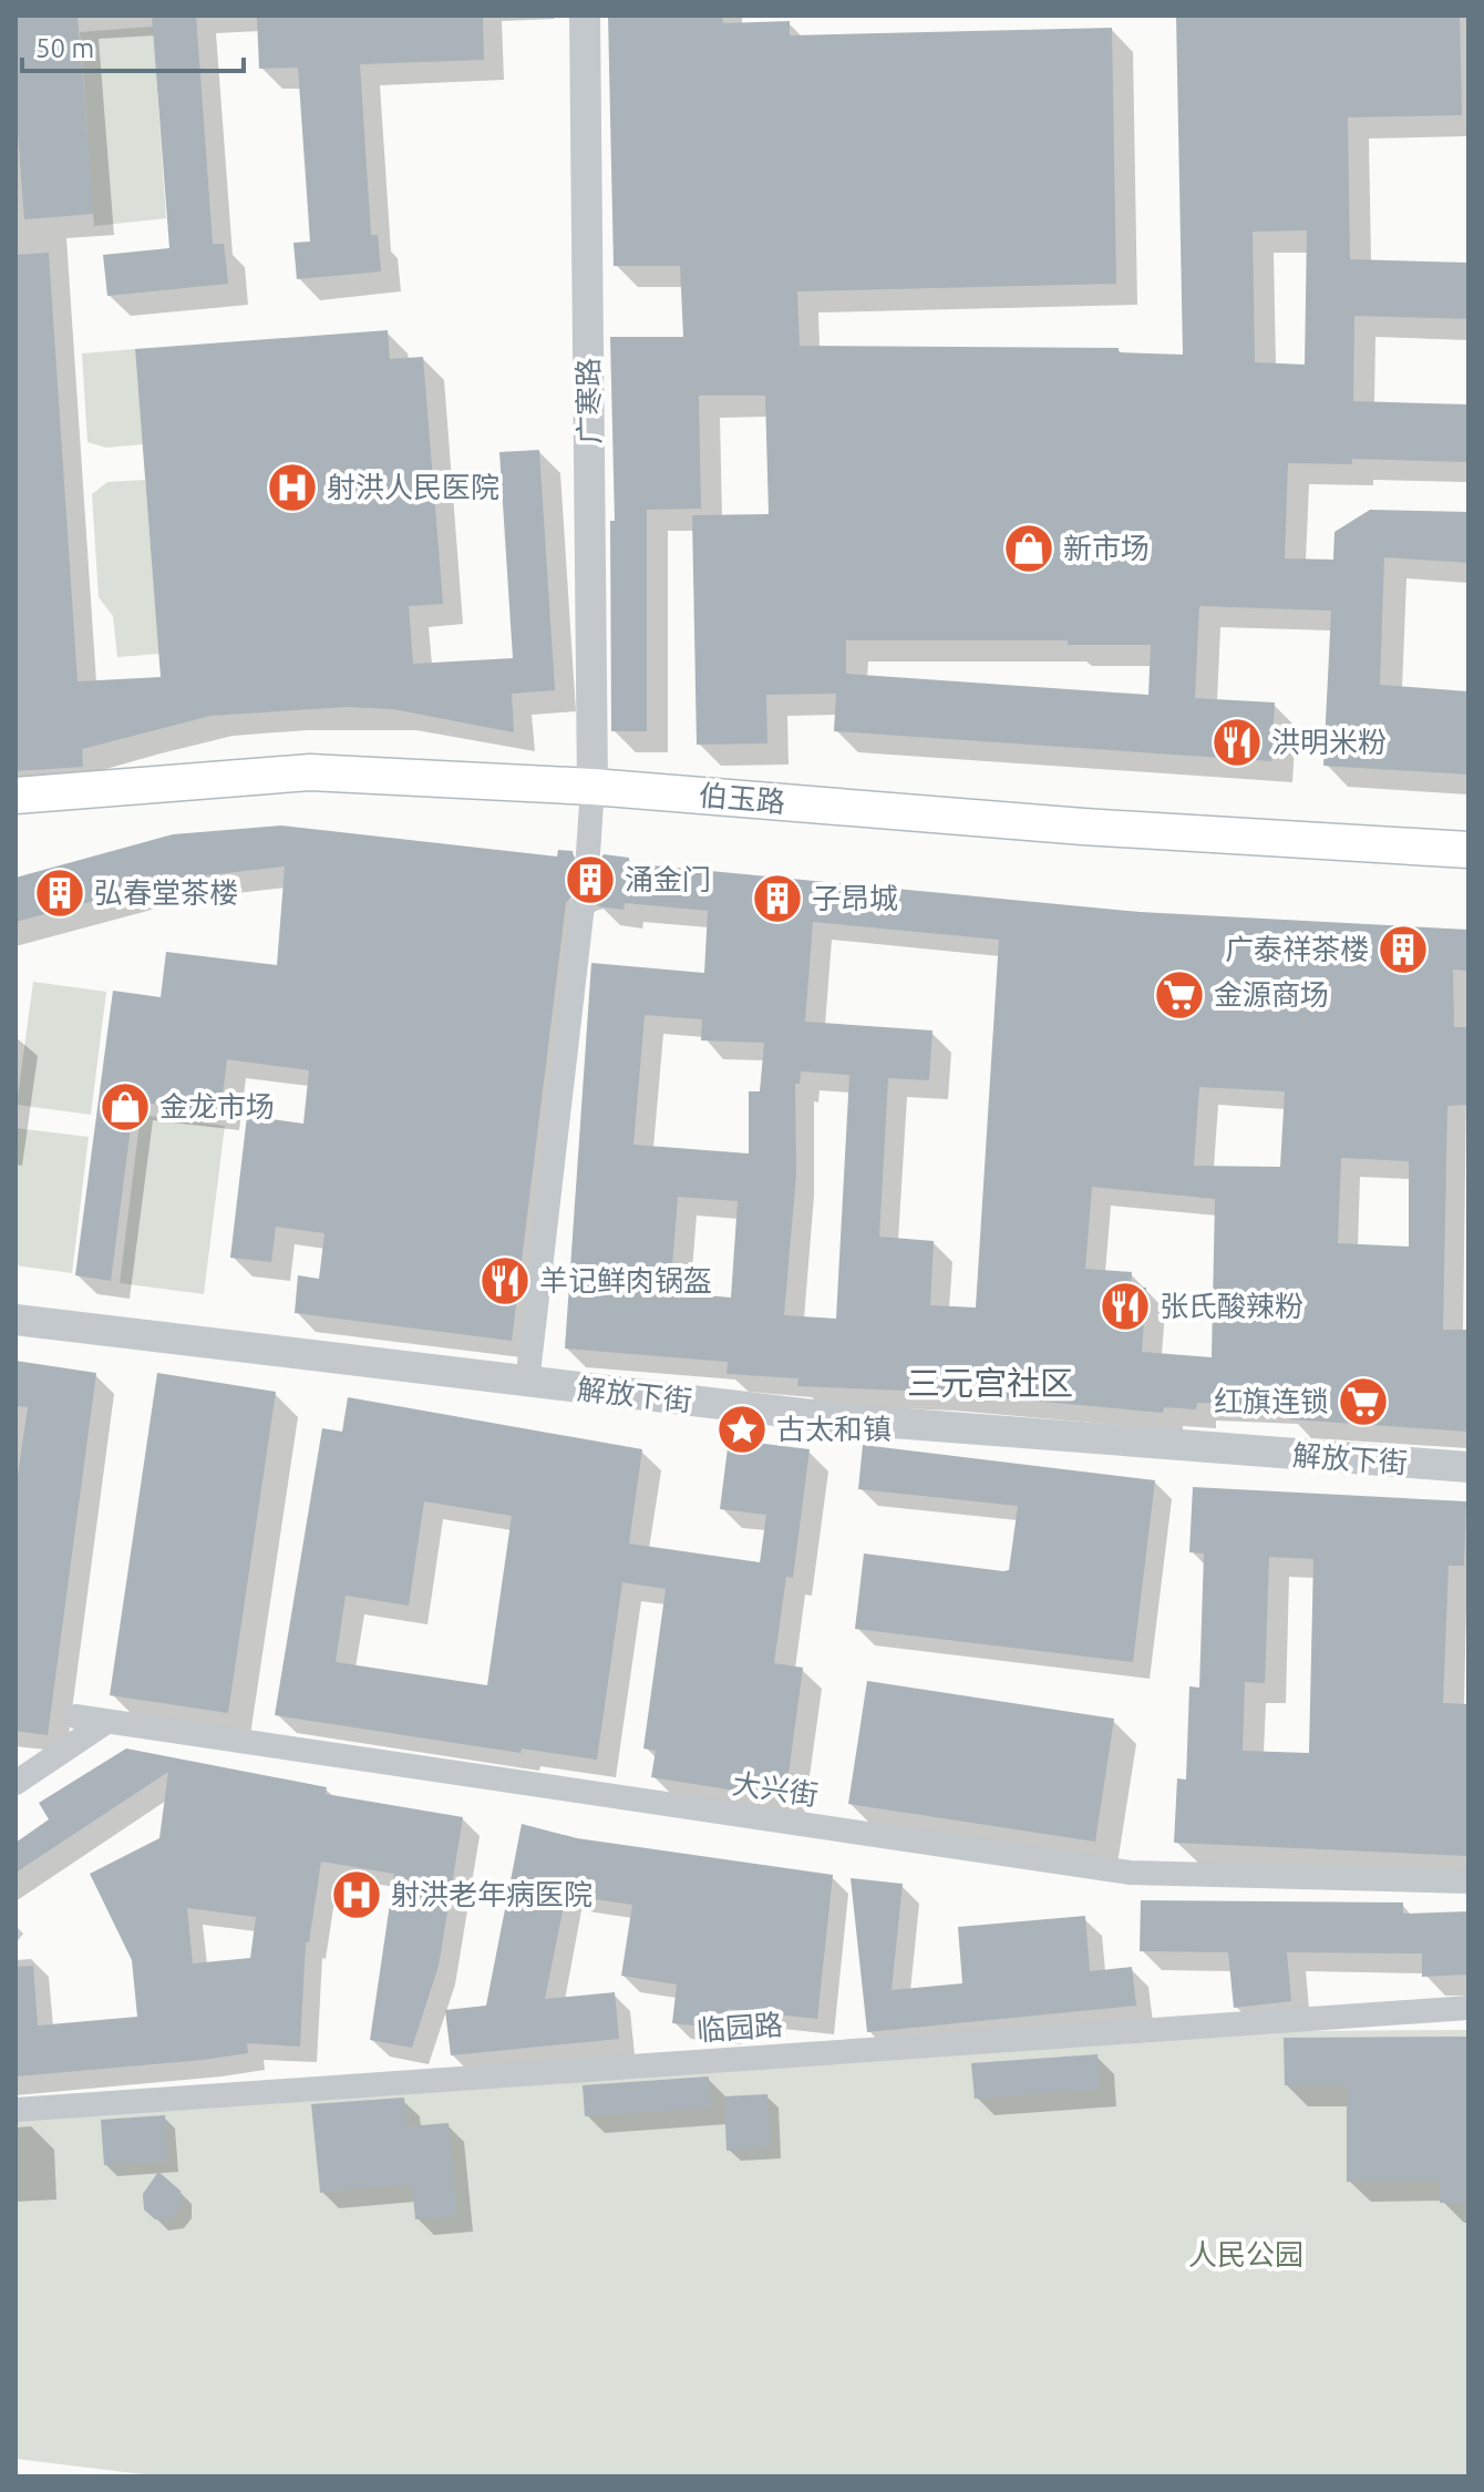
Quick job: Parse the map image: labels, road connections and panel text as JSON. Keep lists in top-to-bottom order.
{
  "streets": {
    "main road": ["伯玉路"],
    "street": [
      "广寒路",
      "解放下街",
      "大兴街",
      "临园路"
    ]
  },
  "crossings": [
    ["广寒路", "伯玉路"]
  ],
  "districts": ["三元宫社区"],
  "parks": ["人民公园"],
  "places": {
    "hospital": ["射洪人民医院", "射洪老年病医院"],
    "shop": ["新市场", "金龙市场"],
    "restaurant": ["洪明米粉", "羊记鲜肉锅盔", "张氏酸辣粉"],
    "building": [
      "涌金门",
      "弘春堂茶楼",
      "子昂城",
      "广泰祥茶楼"
    ],
    "supermarket": ["金源商场", "红旗连锁"],
    "place": ["古太和镇"]
  },
  "scale_bar": "50 m"
}
